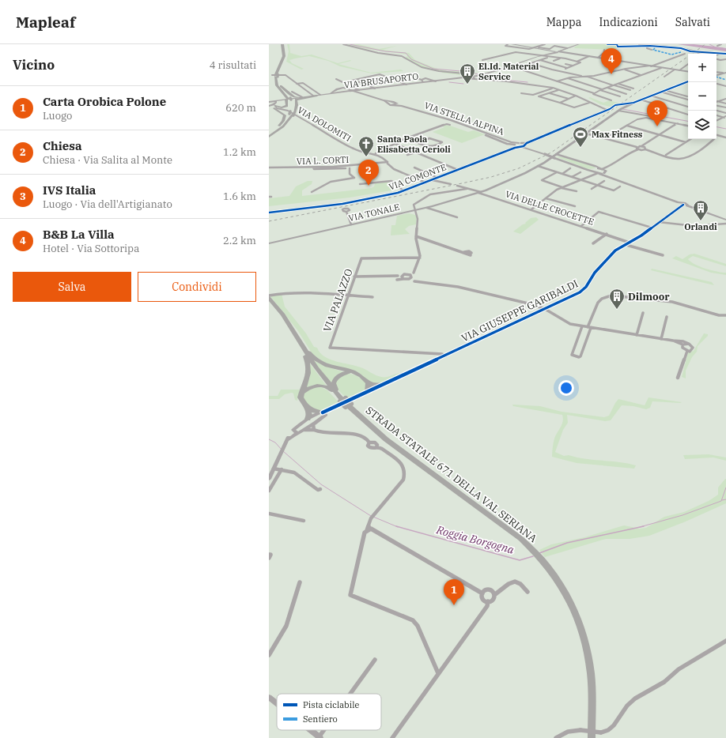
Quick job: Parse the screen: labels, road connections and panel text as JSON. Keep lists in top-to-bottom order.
{
  "streets": {
    "highway": ["STRADA STATALE 671 DELLA VAL SERIANA"],
    "main road": ["VIA TONALE"],
    "street": [
      "VIA BRUSAPORTO",
      "VIA STELLA ALPINA",
      "VIA DOLOMITI",
      "VIA L. CORTI",
      "VIA COMONTE",
      "VIA DELLE CROCETTE",
      "VIA PALAZZO",
      "VIA GIUSEPPE GARIBALDI"
    ]
  },
  "crossings": [
    ["VIA BRUSAPORTO", "VIA STELLA ALPINA"],
    ["VIA STELLA ALPINA", "VIA COMONTE"],
    ["VIA DELLE CROCETTE", "VIA TONALE"],
    ["VIA DELLE CROCETTE", "VIA GIUSEPPE GARIBALDI"],
    ["VIA PALAZZO", "VIA GIUSEPPE GARIBALDI"]
  ],
  "water": ["Roggia Borgogna"],
  "places": {
    "building": ["El.Id. Material Service", "Orlandi", "Dilmoor"],
    "sports": ["Max Fitness"],
    "church": ["Santa Paola Elisabetta Cerioli"]
  },
  "legend": ["Pista ciclabile", "Sentiero"],
  "page": {
    "header": "Mapleaf",
    "nav": ["Mappa", "Indicazioni", "Salvati"],
    "heading": ["Vicino", "4 risultati"],
    "pins": [
      "4",
      "3",
      "2",
      "1"
    ],
    "map_buttons": ["+", "−"],
    "list": [
      {
        "mark": "1",
        "name": "Carta Orobica Polone",
        "note": "Luogo",
        "value": "620 m"
      },
      {
        "mark": "2",
        "name": "Chiesa",
        "note": "Chiesa · Via Salita al Monte",
        "value": "1.2 km"
      },
      {
        "mark": "3",
        "name": "IVS Italia",
        "note": "Luogo · Via dell'Artigianato",
        "value": "1.6 km"
      },
      {
        "mark": "4",
        "name": "B&B La Villa",
        "note": "Hotel · Via Sottoripa",
        "value": "2.2 km"
      }
    ],
    "buttons": ["Salva", "Condividi"]
  }
}
